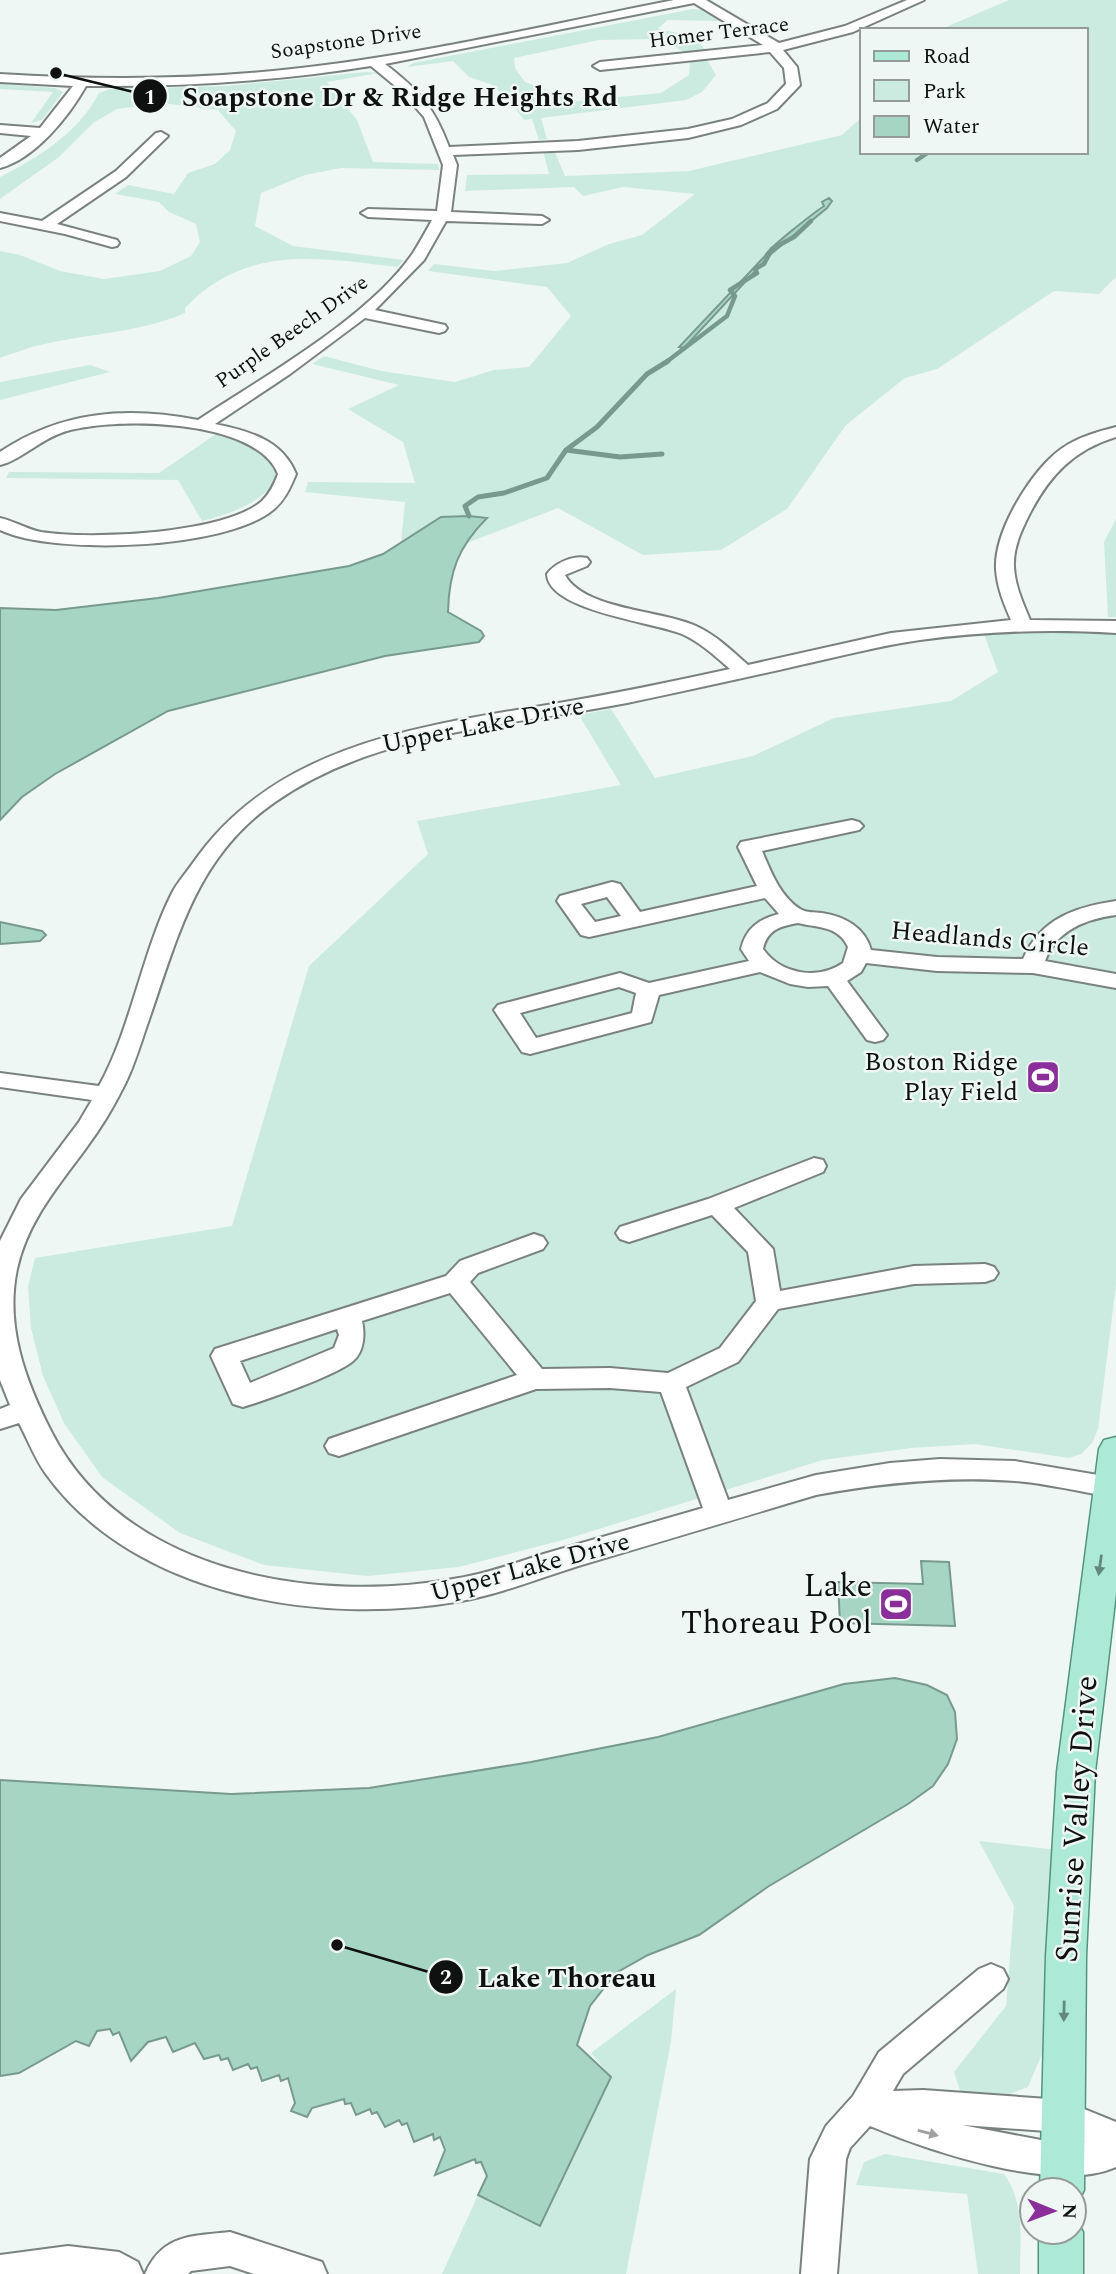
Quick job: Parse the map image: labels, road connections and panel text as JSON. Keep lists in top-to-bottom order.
{
  "streets": {
    "main road": ["Sunrise Valley Drive"],
    "street": [
      "Homer Terrace",
      "Soapstone Drive",
      "Purple Beech Drive",
      "Upper Lake Drive",
      "Headlands Circle"
    ]
  },
  "crossings": [
    ["Soapstone Drive", "Purple Beech Drive"],
    ["Upper Lake Drive", "Sunrise Valley Drive"]
  ],
  "one_way": ["Sunrise Valley Drive"],
  "places": {
    "other": ["Soapstone Dr & Ridge Heights Rd", "Lake Thoreau"],
    "sports": ["Boston Ridge Play Field", "Lake Thoreau Pool"]
  },
  "legend": ["Road", "Park", "Water"],
  "north": "right"
}
